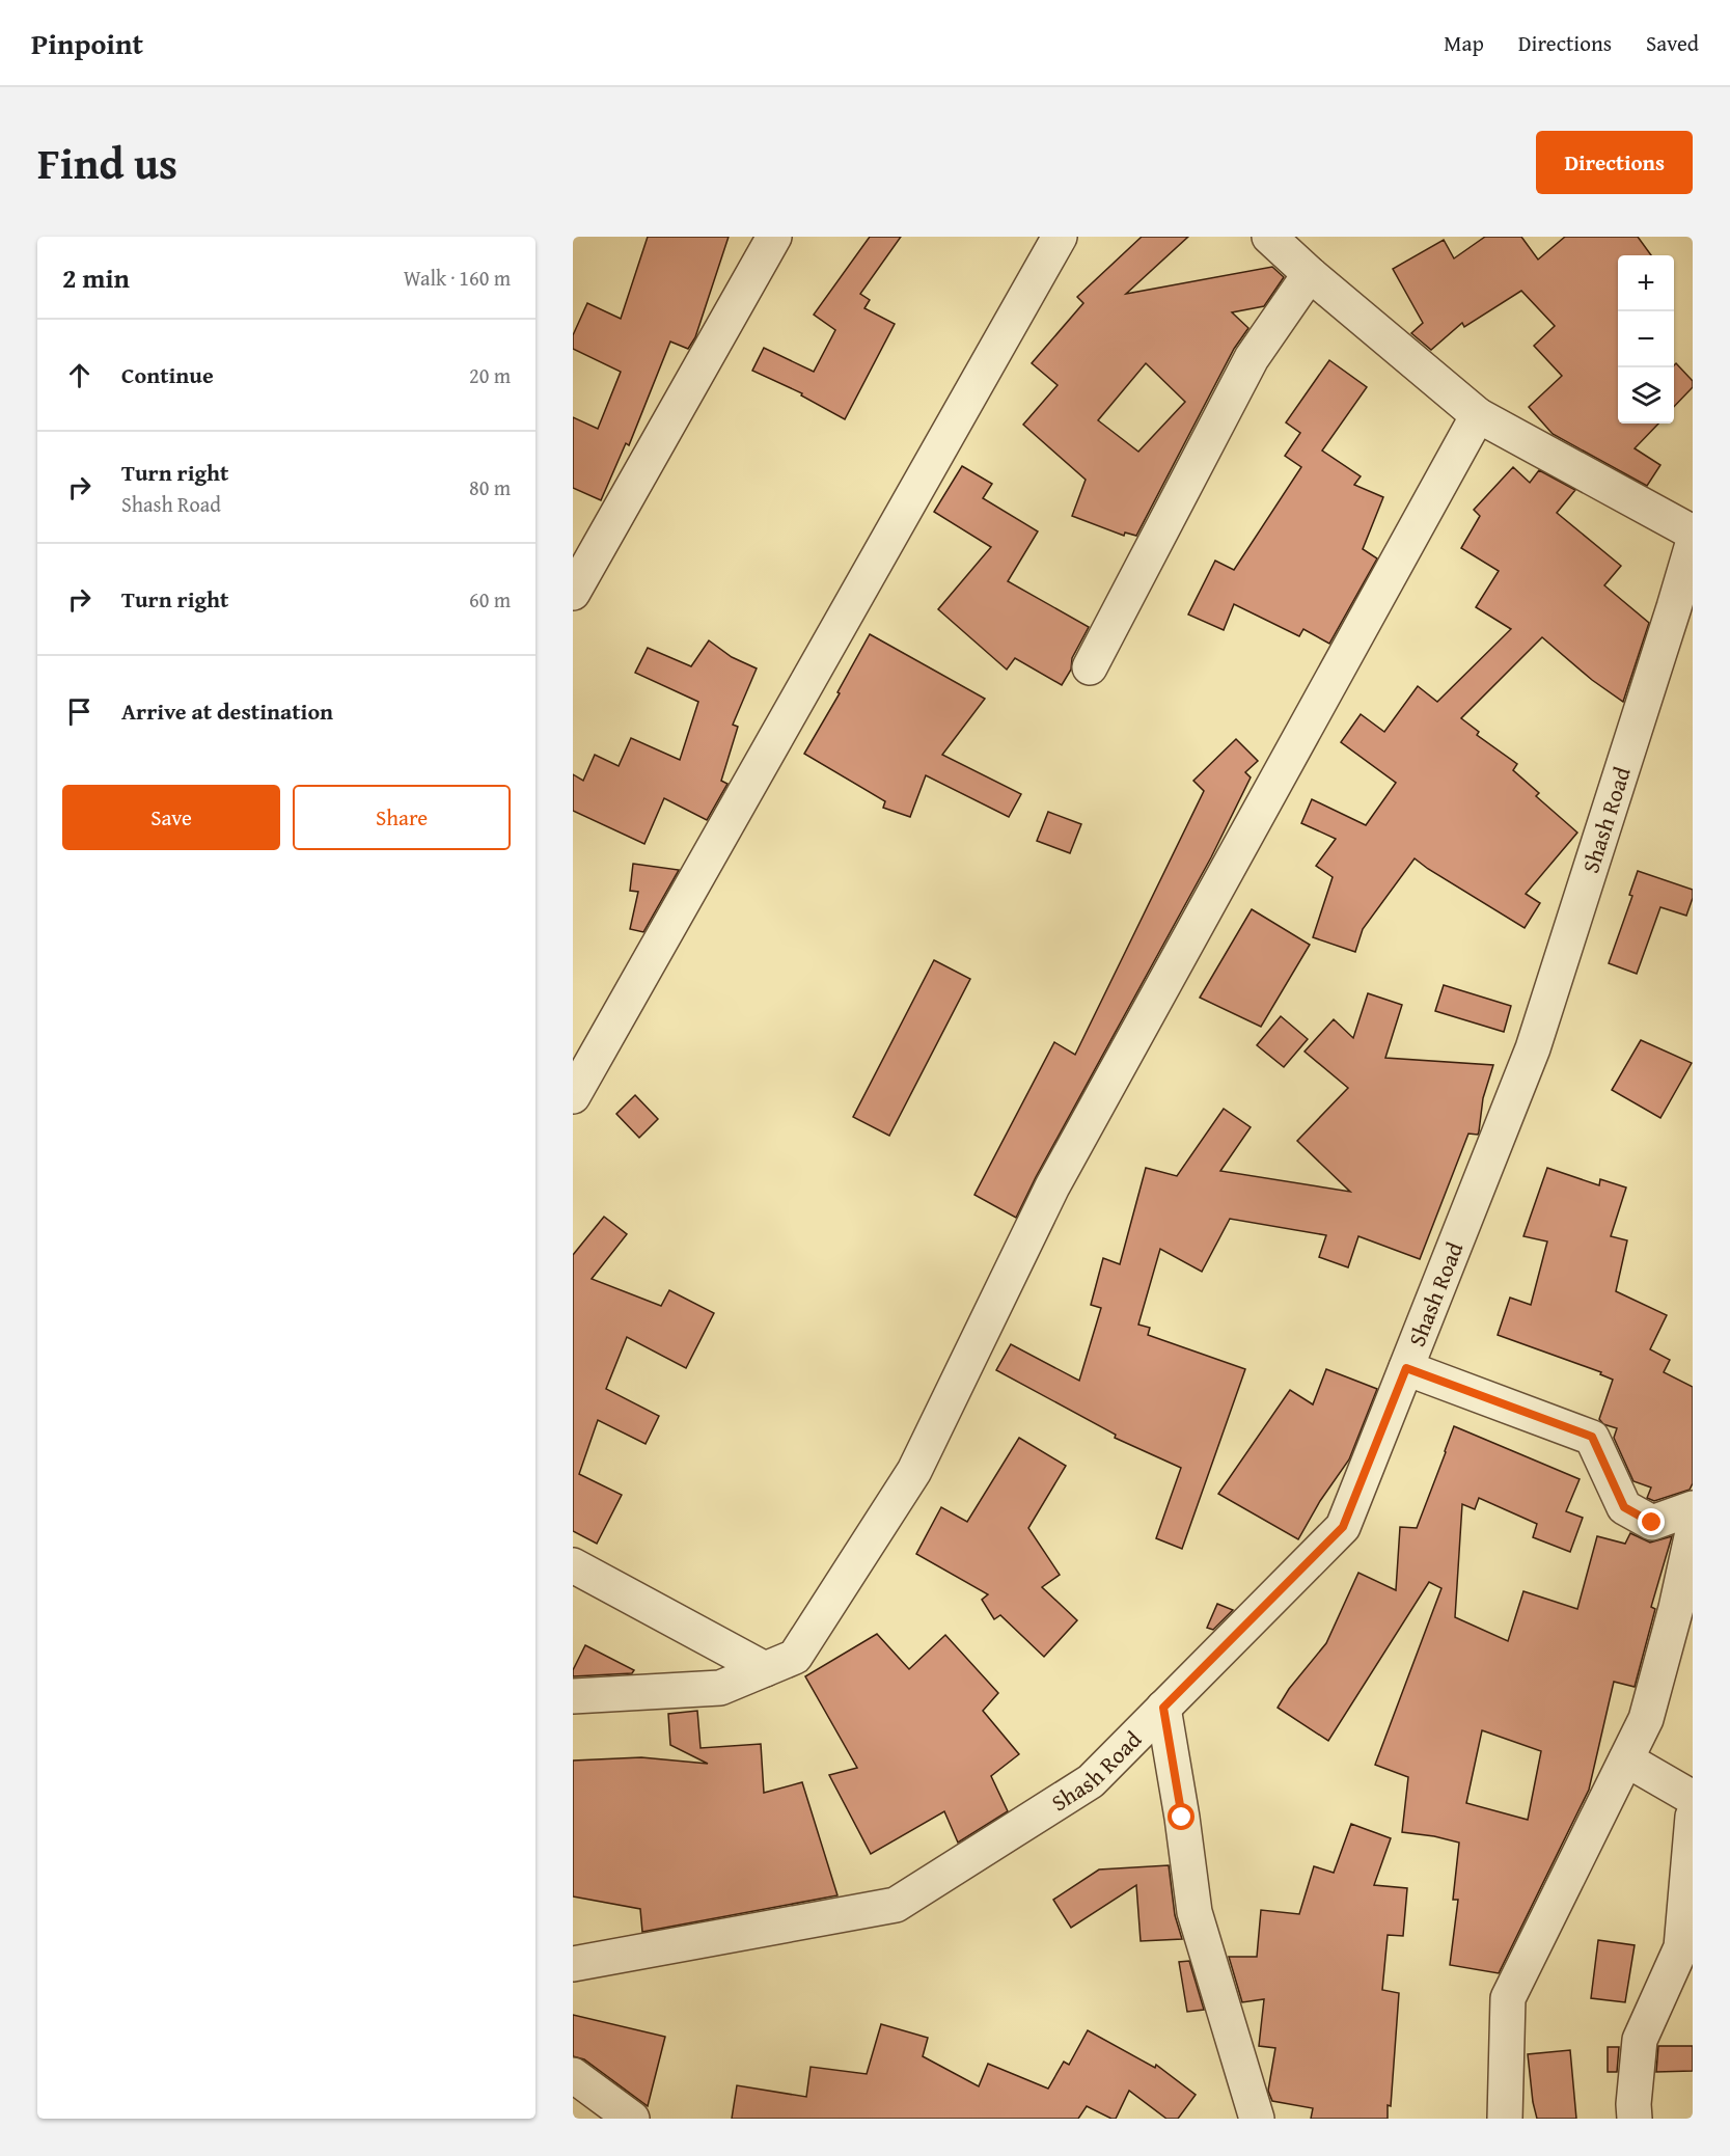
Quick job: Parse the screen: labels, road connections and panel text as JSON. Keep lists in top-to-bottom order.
{
  "streets": {
    "street": ["Shash Road"]
  },
  "page": {
    "header": "Pinpoint",
    "nav": ["Map", "Directions", "Saved"],
    "title": "Find us",
    "buttons": [
      "Directions",
      ["Save", "Share"]
    ],
    "heading": ["2 min", "Walk · 160 m"],
    "map_buttons": ["+", "−"],
    "list": [
      ["Continue", "20 m"],
      ["Turn right", "Shash Road", "80 m"],
      ["Turn right", "60 m"],
      "Arrive at destination"
    ]
  }
}
